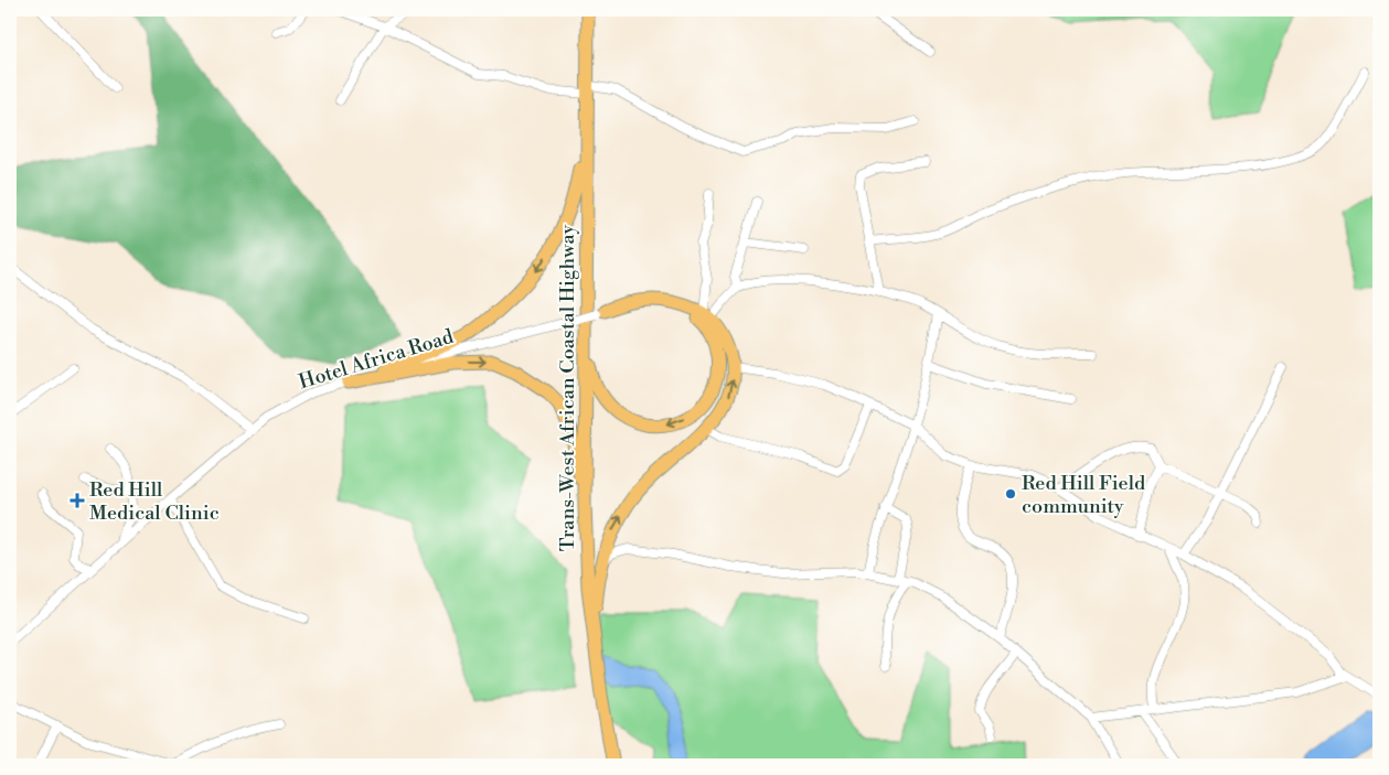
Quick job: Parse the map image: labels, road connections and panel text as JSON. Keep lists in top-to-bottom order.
{
  "streets": {
    "highway": ["Trans-West African Coastal Highway"],
    "street": ["Hotel Africa Road"]
  },
  "places": {
    "other": ["Red Hill Field community"],
    "health": ["Red Hill Medical Clinic"]
  }
}
